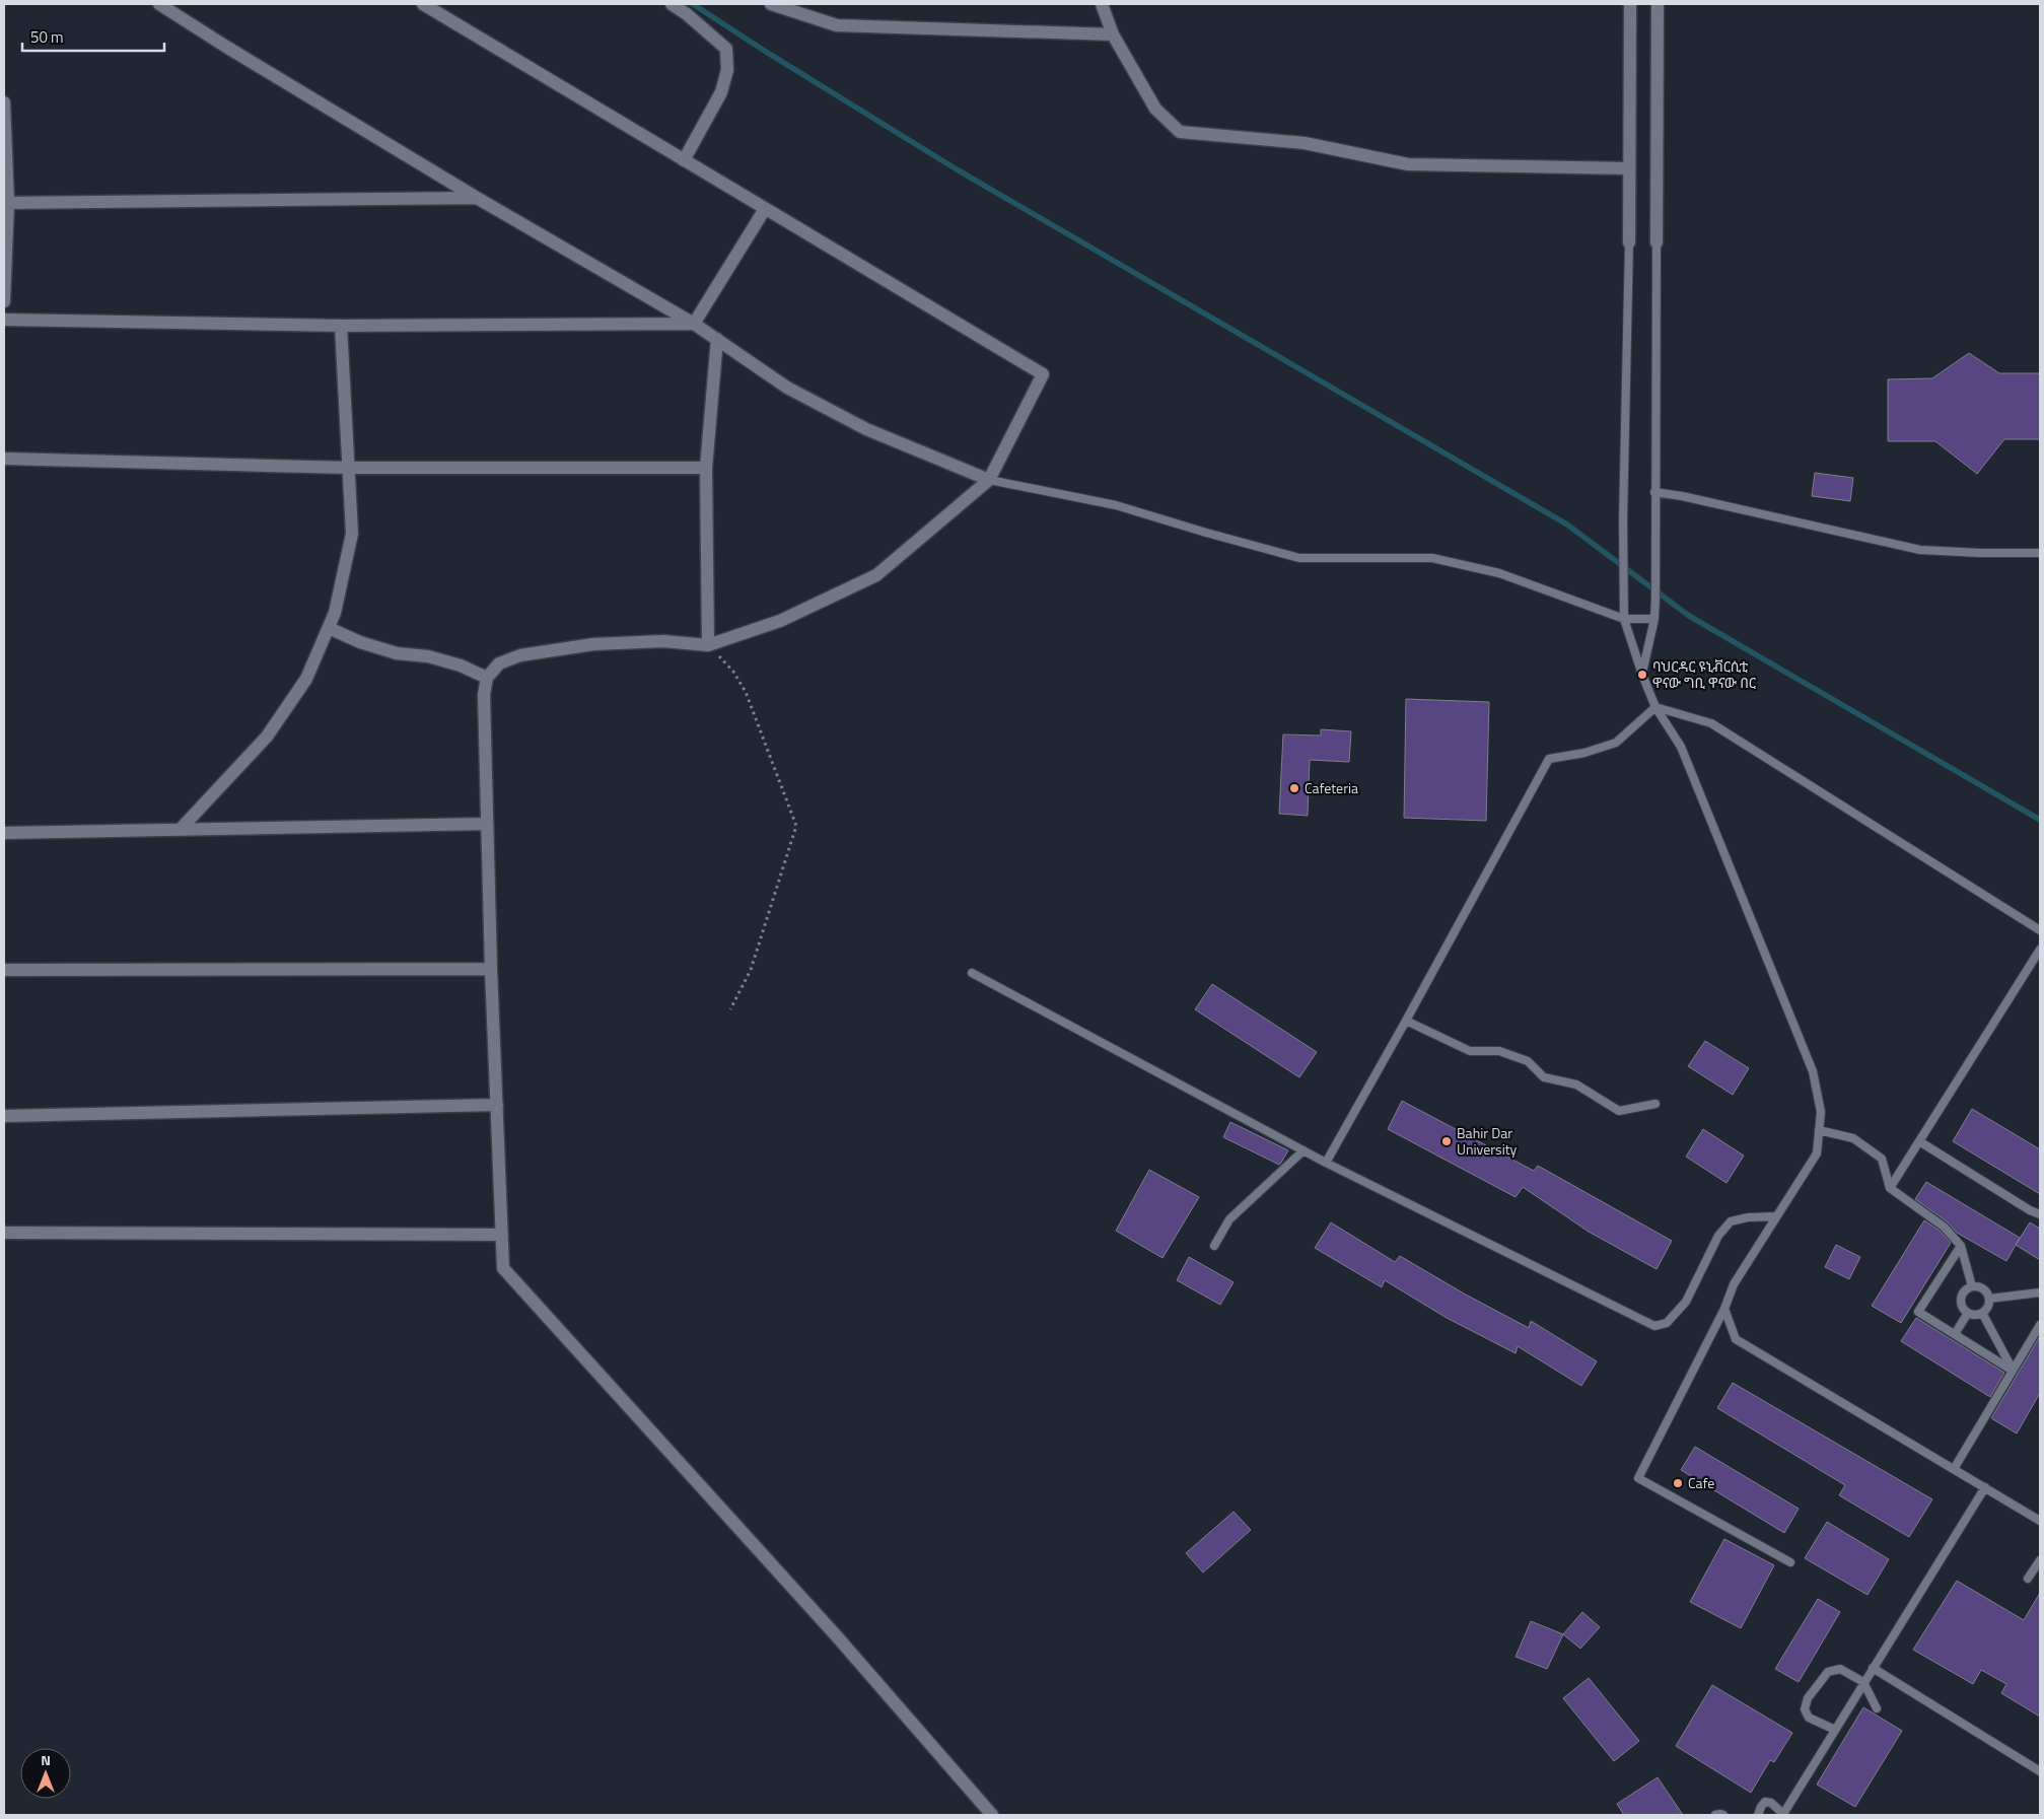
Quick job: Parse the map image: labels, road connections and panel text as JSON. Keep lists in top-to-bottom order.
{
  "places": [
    "ባህርዳር ዩኒቭርሲቲ ዋናው ግቢ ዋናው በር",
    "Cafeteria",
    "Bahir Dar University",
    "Cafe"
  ],
  "scale_bar": "50 m",
  "north": "top"
}
